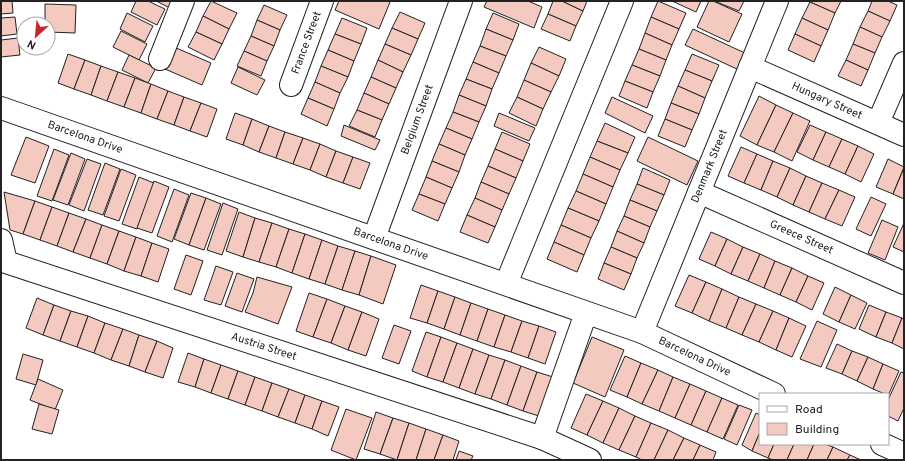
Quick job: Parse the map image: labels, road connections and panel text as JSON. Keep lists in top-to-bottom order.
{
  "streets": {
    "street": [
      "France Street",
      "Hungary Street",
      "Belgium Street",
      "Barcelona Drive",
      "Denmark Street",
      "Greece Street",
      "Austria Street"
    ]
  },
  "crossings": [
    ["Hungary Street", "Denmark Street"],
    ["Belgium Street", "Barcelona Drive"],
    ["Barcelona Drive", "Denmark Street"],
    ["Denmark Street", "Greece Street"]
  ],
  "legend": ["Road", "Building"],
  "north": "bottom left"
}
